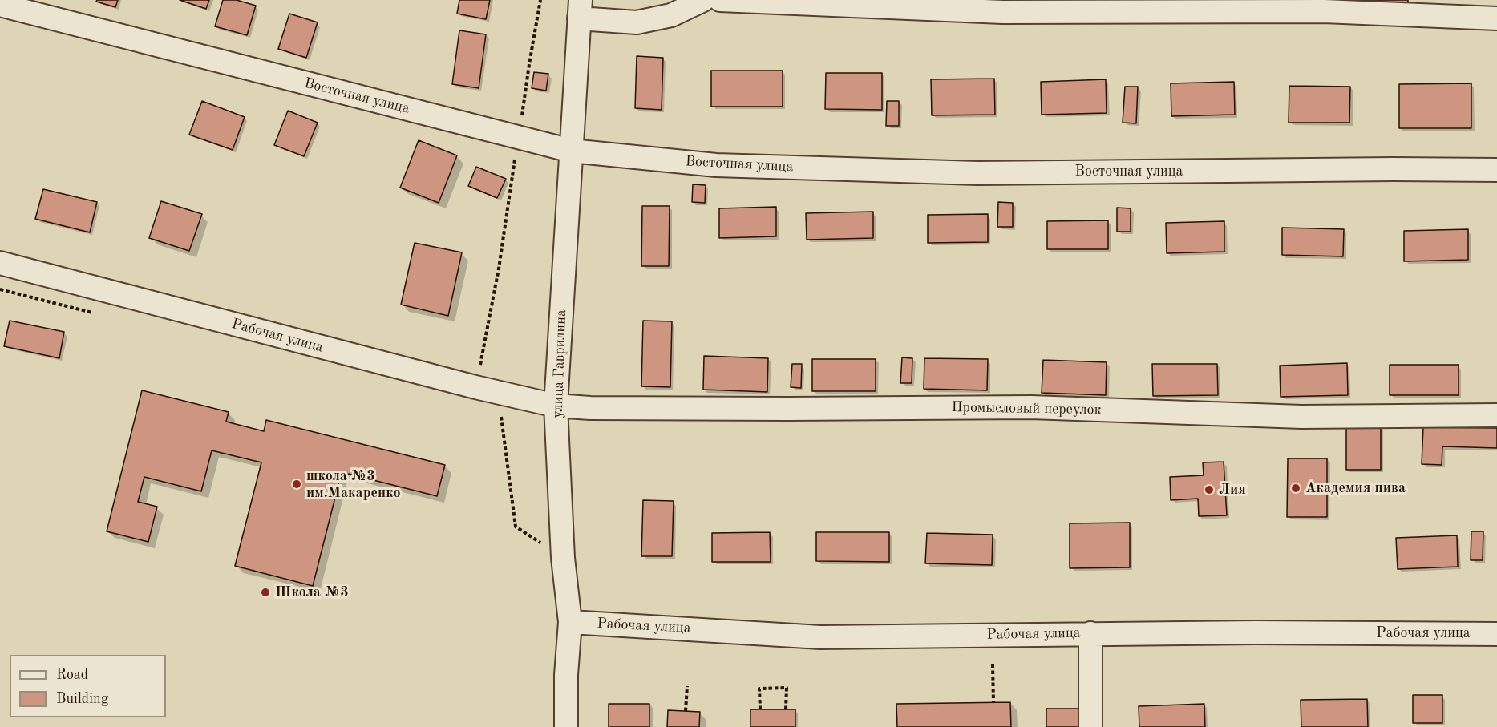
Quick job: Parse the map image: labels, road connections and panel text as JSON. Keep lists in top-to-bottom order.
{
  "streets": {
    "street": [
      "Восточная улица",
      "Рабочая улица",
      "улица Гаврилина",
      "Промысловый переулок"
    ]
  },
  "crossings": [
    ["Восточная улица", "улица Гаврилина"],
    ["Рабочая улица", "улица Гаврилина"],
    ["Рабочая улица", "Промысловый переулок"],
    ["улица Гаврилина", "Промысловый переулок"]
  ],
  "places": [
    "школа №3 им.Макаренко",
    "Академия пива",
    "Лия",
    "Школа №3"
  ],
  "legend": ["Road", "Building"]
}
